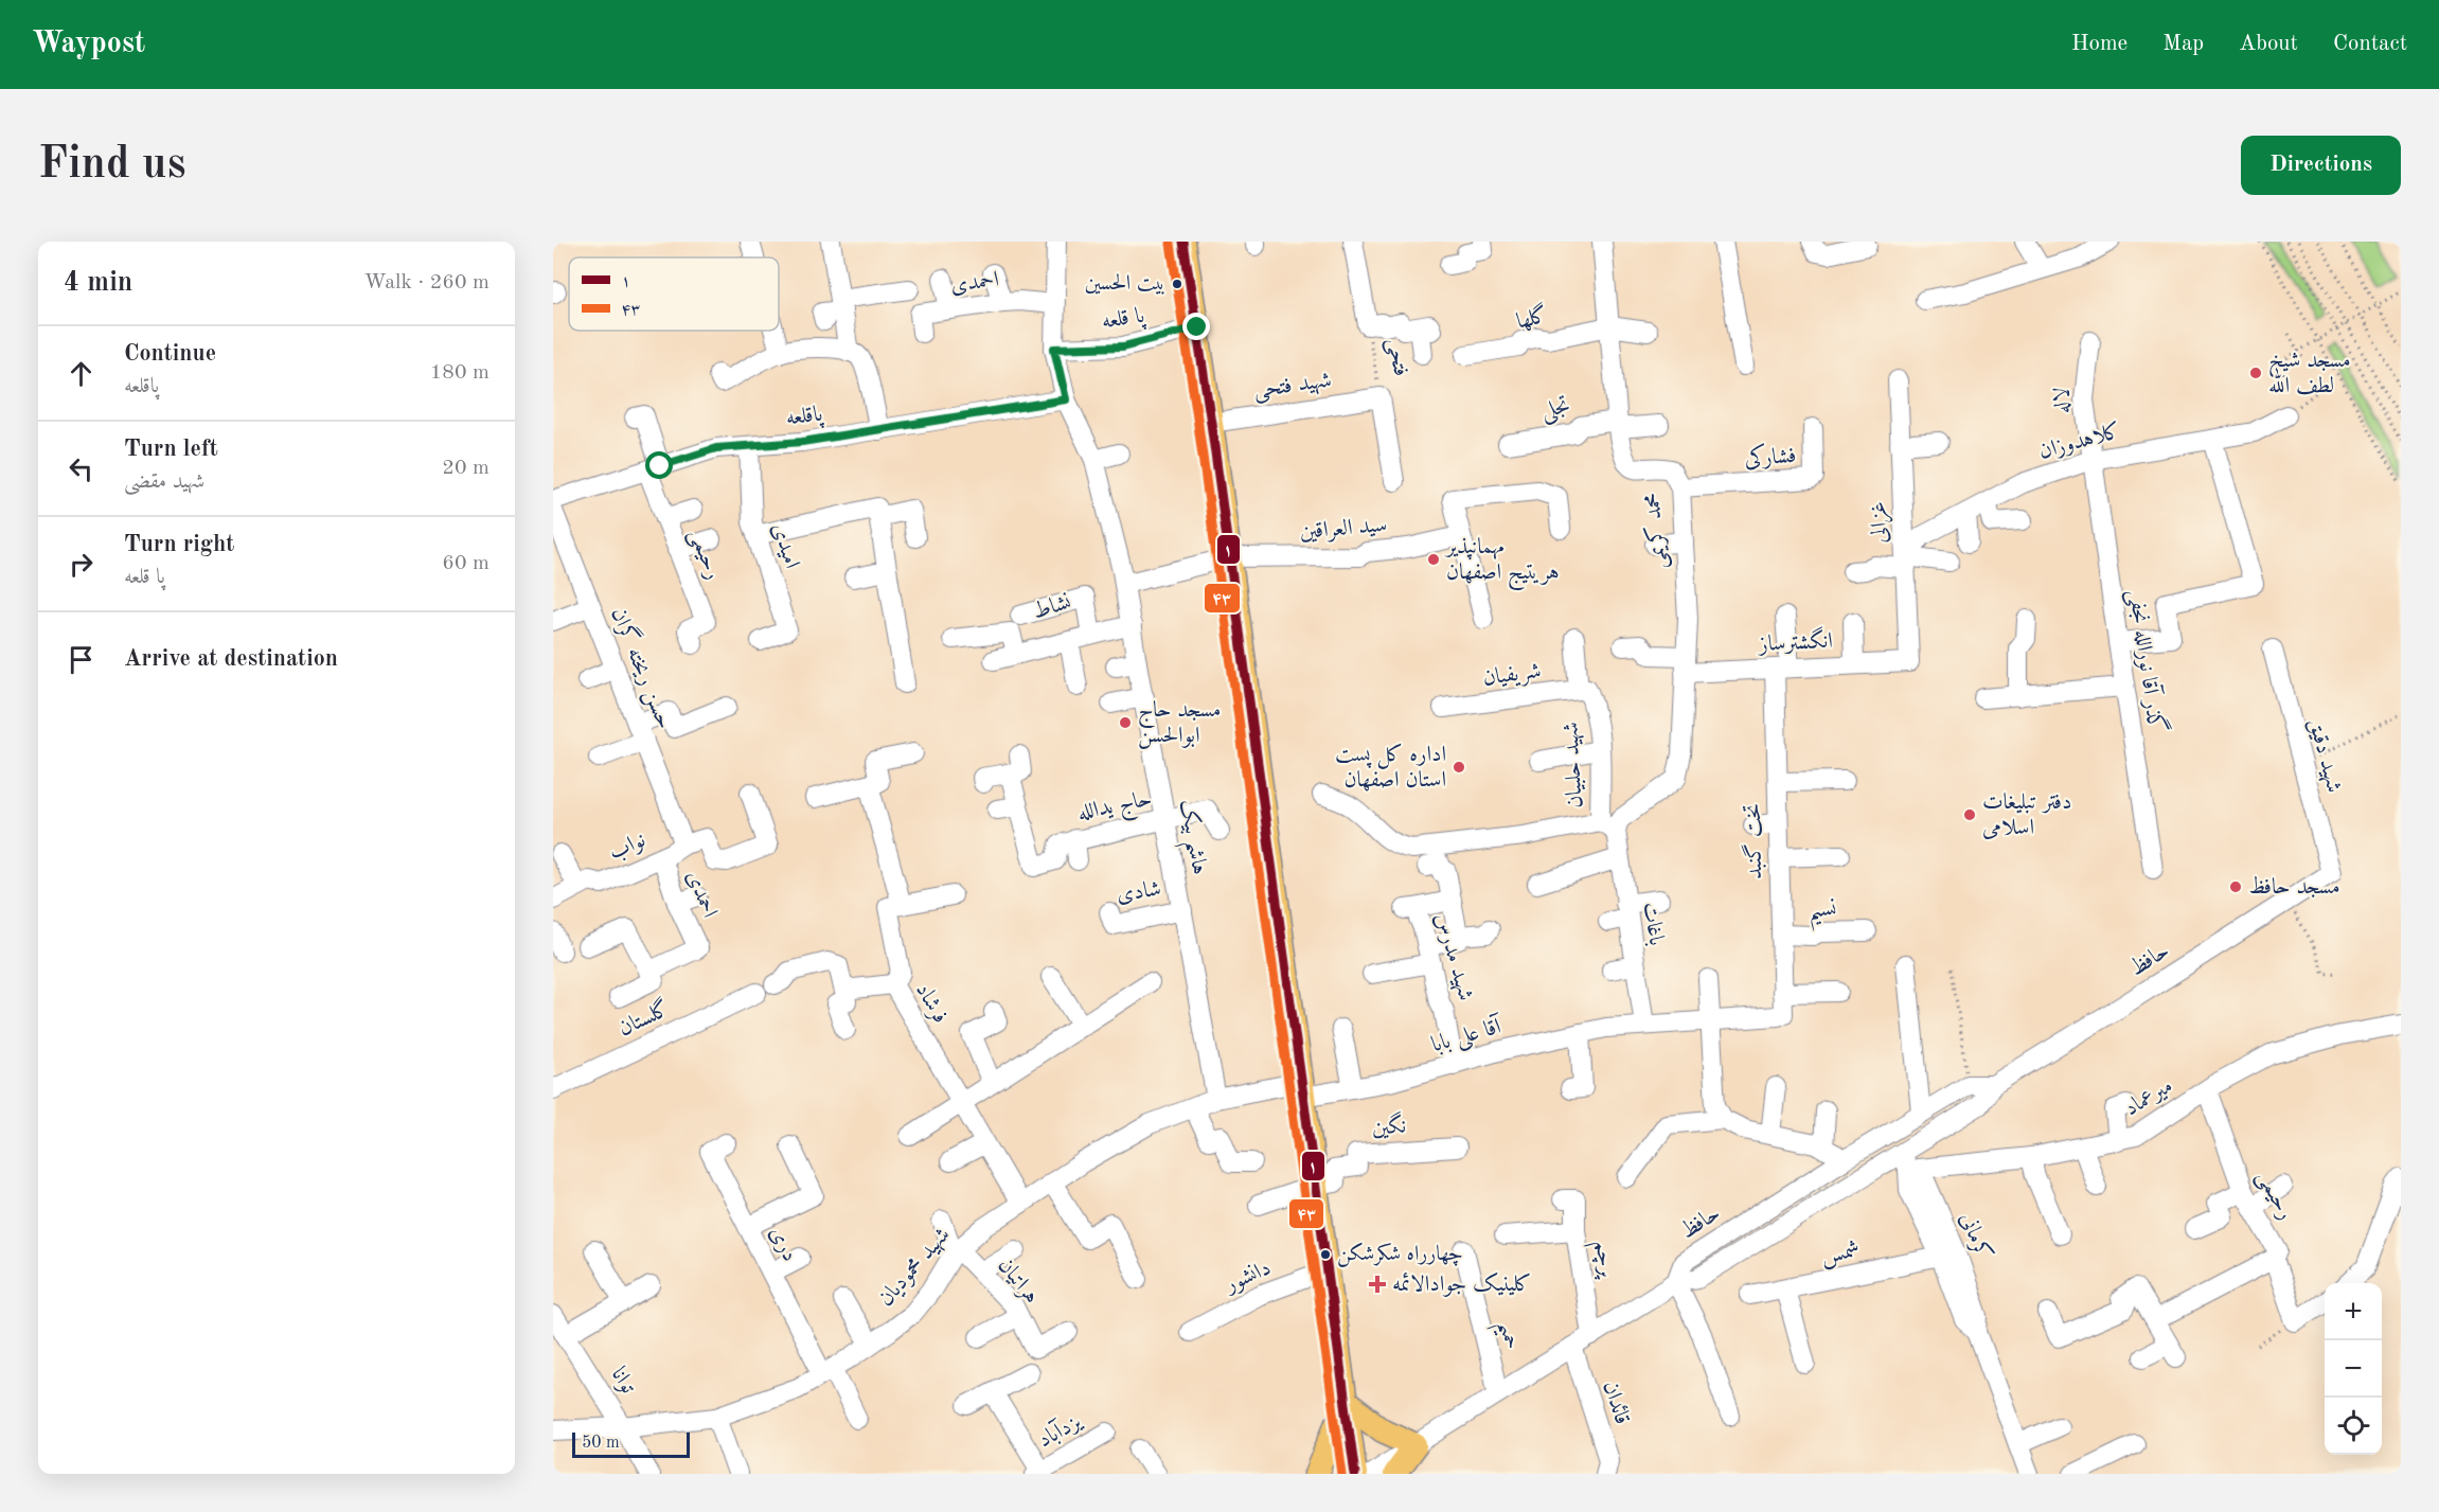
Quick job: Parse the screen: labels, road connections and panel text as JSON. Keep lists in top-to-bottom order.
{
  "streets": {
    "street": [
      "احمدی",
      "پا قلعه",
      "گلها",
      "فتحی",
      "شهید فتحی",
      "لاله",
      "تجلی",
      "پاقلعه",
      "کلاهدوزان",
      "فشارکی",
      "غزالی",
      "سید العراقین",
      "محمد کریمی",
      "امیدی",
      "رحیمی",
      "نشاط",
      "انگشترساز",
      "گذر آقا نورالله نجفی",
      "حسن ریخته گران",
      "شریفیان",
      "شهید دقیق",
      "شهید حلبیان",
      "حاج یدالله",
      "هاشم بیک",
      "تخت گنبد",
      "نواب",
      "شادی",
      "نسیم",
      "باغات",
      "شهید مدرس",
      "حافظ",
      "فرشاد",
      "گلستان",
      "آقا علی بابا",
      "میرعماد",
      "نگین",
      "کرمانی",
      "دری",
      "شمس",
      "پرچم",
      "شهید محمودیان",
      "دانشور",
      "هراتیان",
      "حمیم",
      "توانا",
      "قائدان",
      "یزدآباد"
    ]
  },
  "crossings": [
    ["احمدی", "هاشم بیک"],
    ["احمدی", "نواب"],
    ["پا قلعه", "هاشم بیک"],
    ["گلها", "محمد کریمی"],
    ["فتحی", "شهید فتحی"],
    ["لاله", "کلاهدوزان"],
    ["لاله", "گذر آقا نورالله نجفی"],
    ["تجلی", "محمد کریمی"],
    ["پاقلعه", "امیدی"],
    ["پاقلعه", "رحیمی"],
    ["پاقلعه", "هاشم بیک"],
    ["کلاهدوزان", "غزالی"],
    ["کلاهدوزان", "گذر آقا نورالله نجفی"],
    ["فشارکی", "محمد کریمی"],
    ["غزالی", "انگشترساز"],
    ["محمد کریمی", "انگشترساز"],
    ["محمد کریمی", "شهید حلبیان"],
    ["محمد کریمی", "باغات"],
    ["رحیمی", "میرعماد"],
    ["انگشترساز", "تخت گنبد"],
    ["حسن ریخته گران", "نواب"],
    ["شریفیان", "شهید حلبیان"],
    ["شهید دقیق", "حافظ"],
    ["شهید حلبیان", "باغات"],
    ["حاج یدالله", "هاشم بیک"],
    ["هاشم بیک", "شادی"],
    ["هاشم بیک", "شهید محمودیان"],
    ["تخت گنبد", "نسیم"],
    ["تخت گنبد", "آقا علی بابا"],
    ["باغات", "آقا علی بابا"],
    ["شهید مدرس", "آقا علی بابا"],
    ["حافظ", "میرعماد"],
    ["حافظ", "کرمانی"],
    ["حافظ", "پرچم"],
    ["حافظ", "حمیم"],
    ["حافظ", "قائدان"],
    ["فرشاد", "شهید محمودیان"],
    ["آقا علی بابا", "شهید محمودیان"],
    ["میرعماد", "کرمانی"],
    ["کرمانی", "شمس"],
    ["دری", "شهید محمودیان"],
    ["شهید محمودیان", "هراتیان"],
    ["شهید محمودیان", "توانا"]
  ],
  "places": {
    "other": [
      "بیت الحسین",
      "مسجد شیخ لطف الله",
      "مهمانپذیر هریتیج اصفهان",
      "مسجد حاج ابوالحسن",
      "اداره کل پست استان اصفهان",
      "دفتر تبلیغات اسلامی",
      "مسجد حافظ",
      "چهارراه شکرشکن"
    ],
    "health": ["کلینیک جوادالائمه"]
  },
  "lines": ["transit line ۱", "transit line ۴۳"],
  "legend": ["۱", "۴۳"],
  "scale_bar": "50 m",
  "page": {
    "header": "Waypost",
    "nav": [
      "Home",
      "Map",
      "About",
      "Contact"
    ],
    "buttons": "Directions",
    "title": "Find us",
    "heading": ["4 min", "Walk · 260 m"],
    "list": [
      ["Continue", "پاقلعه", "180 m"],
      ["Turn left", "شهید مقضی", "20 m"],
      ["Turn right", "پا قلعه", "60 m"],
      "Arrive at destination"
    ],
    "map_buttons": ["+", "−"],
    "scale": "50 m"
  }
}
